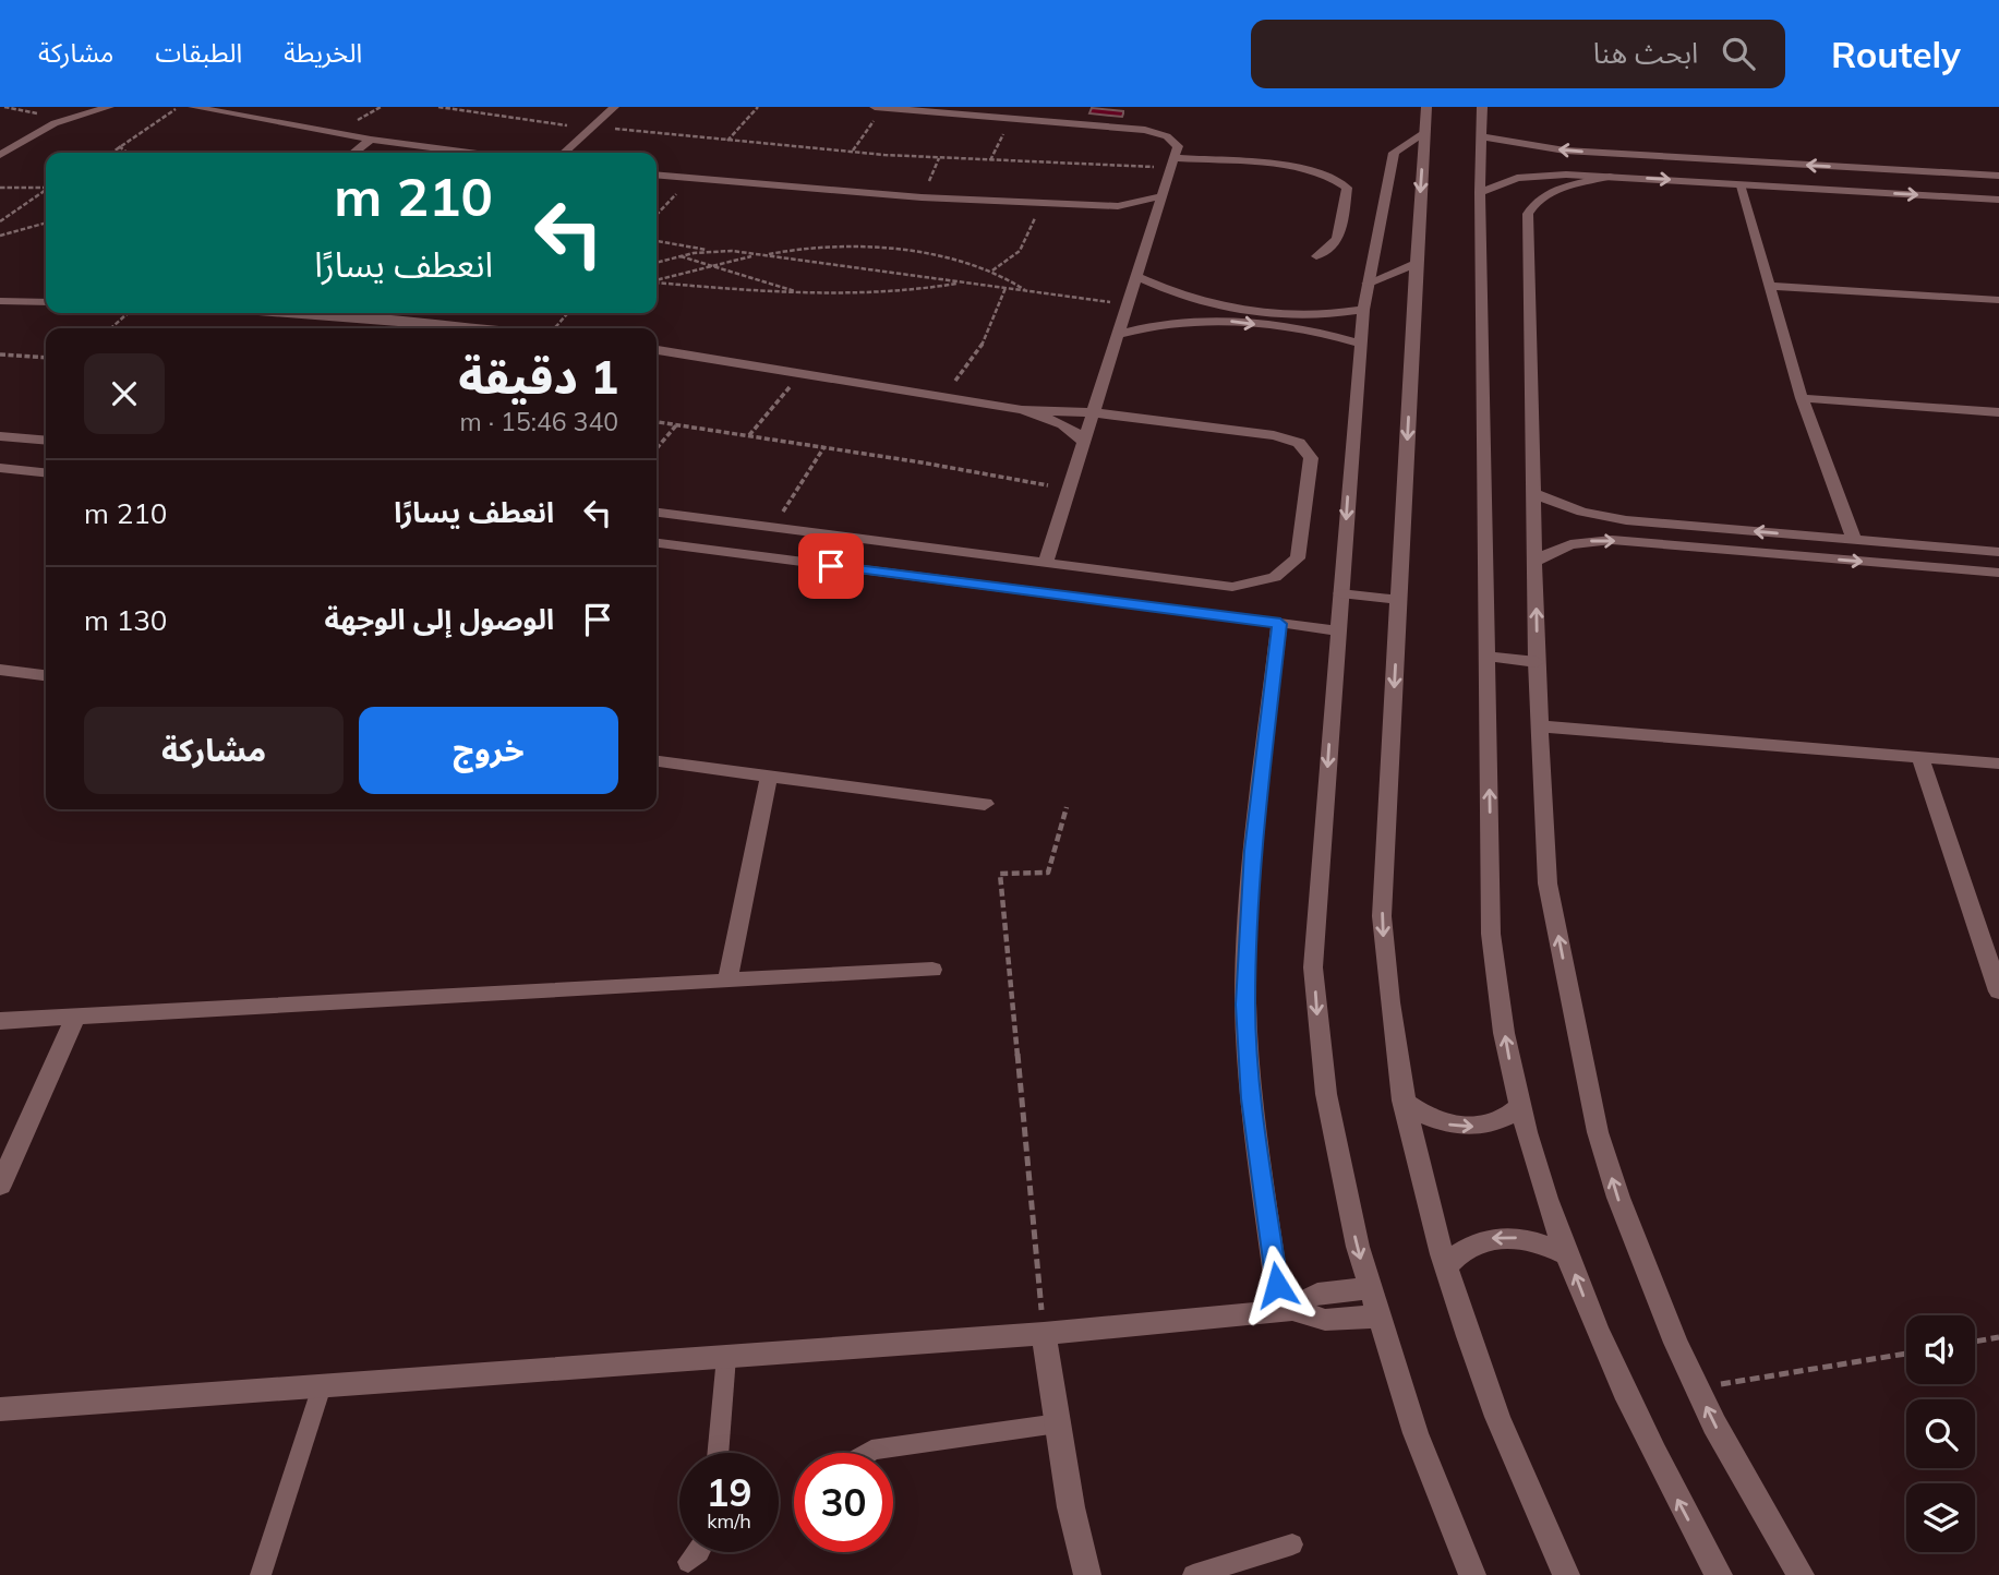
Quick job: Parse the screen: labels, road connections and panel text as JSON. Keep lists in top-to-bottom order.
{
  "page": {
    "header": "Routely",
    "search": "ابحث هنا",
    "nav": ["الخريطة", "الطبقات", "مشاركة"],
    "turn": ["210 m", "انعطف يسارًا"],
    "heading": ["1 دقيقة", "340 m · 15:46"],
    "list": [
      {
        "name": "انعطف يسارًا",
        "value": "210 m"
      },
      {
        "name": "الوصول إلى الوجهة",
        "value": "130 m"
      }
    ],
    "buttons": ["خروج", "مشاركة"],
    "speed": "19 km/h",
    "limit": "30"
  }
}
